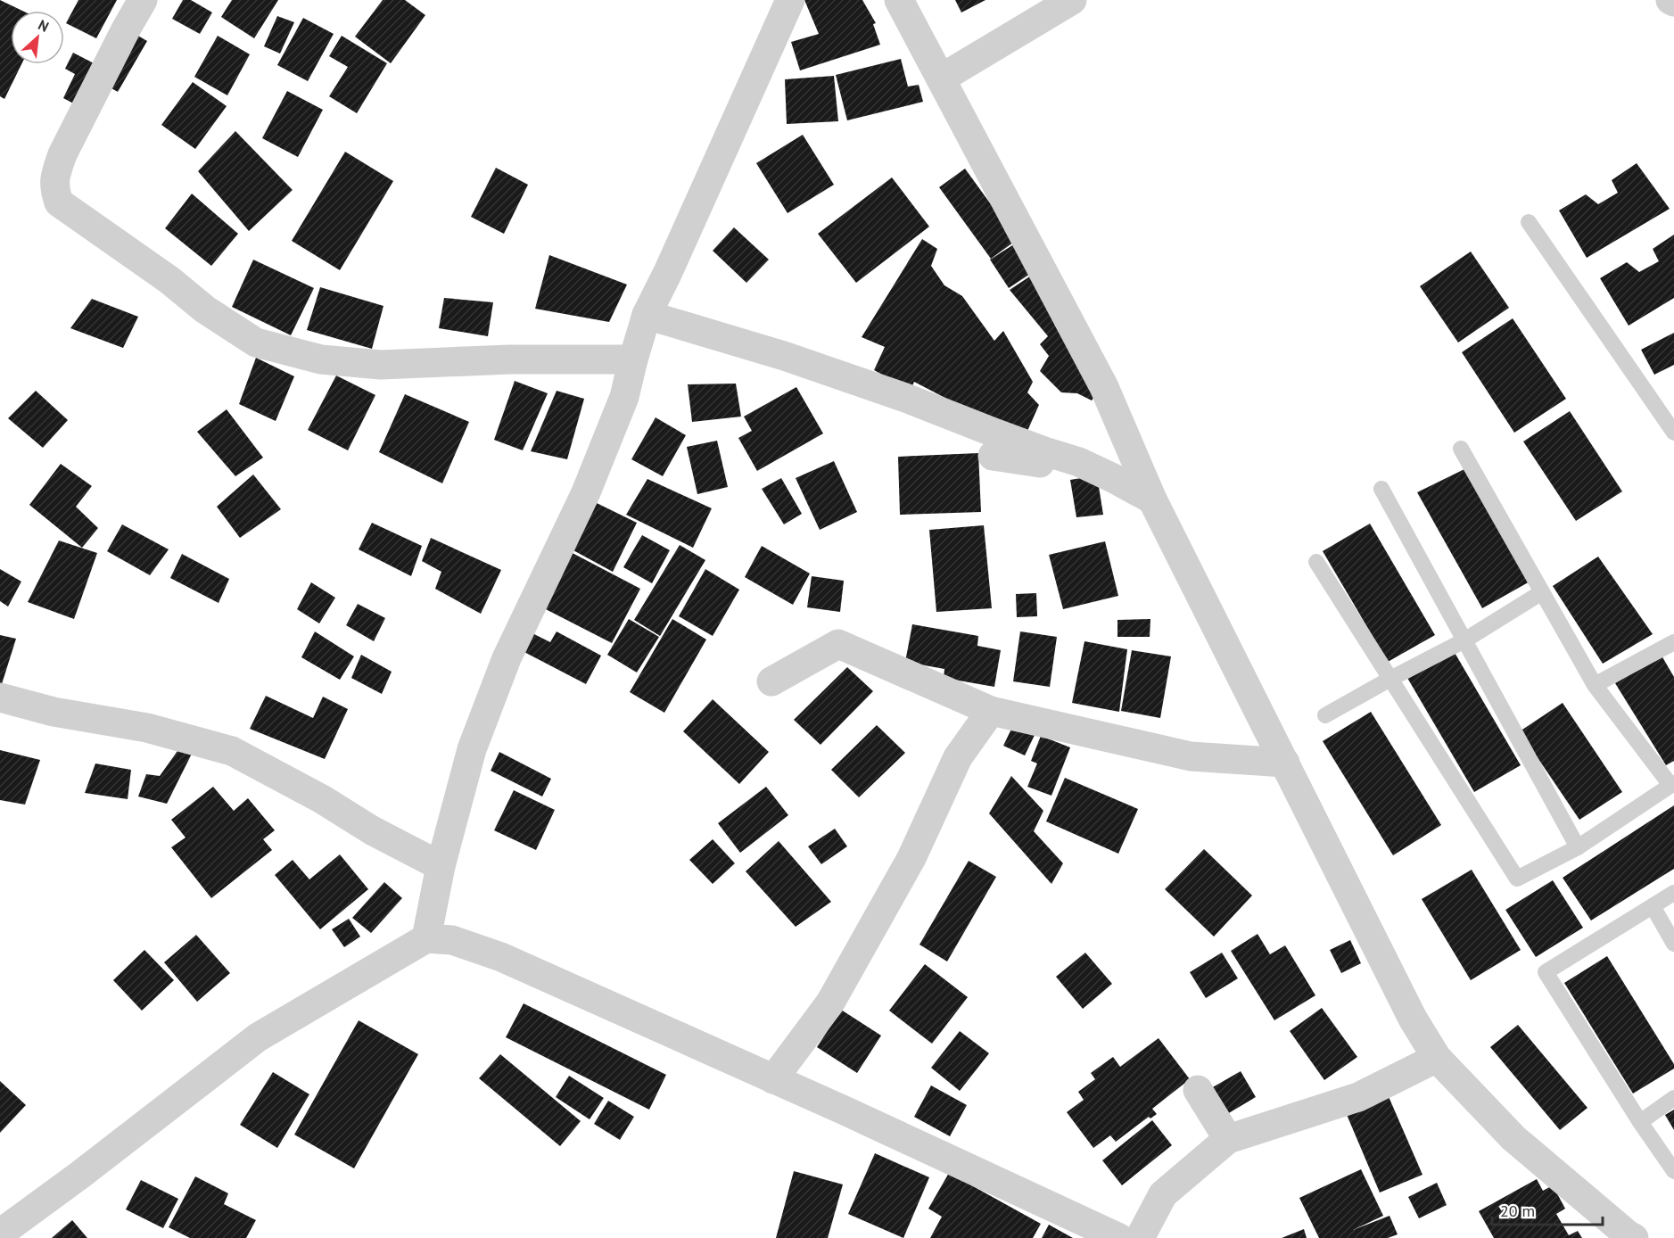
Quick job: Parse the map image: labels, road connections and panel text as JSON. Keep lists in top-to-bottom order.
{
  "scale_bar": "20 m",
  "north": "top right"
}
